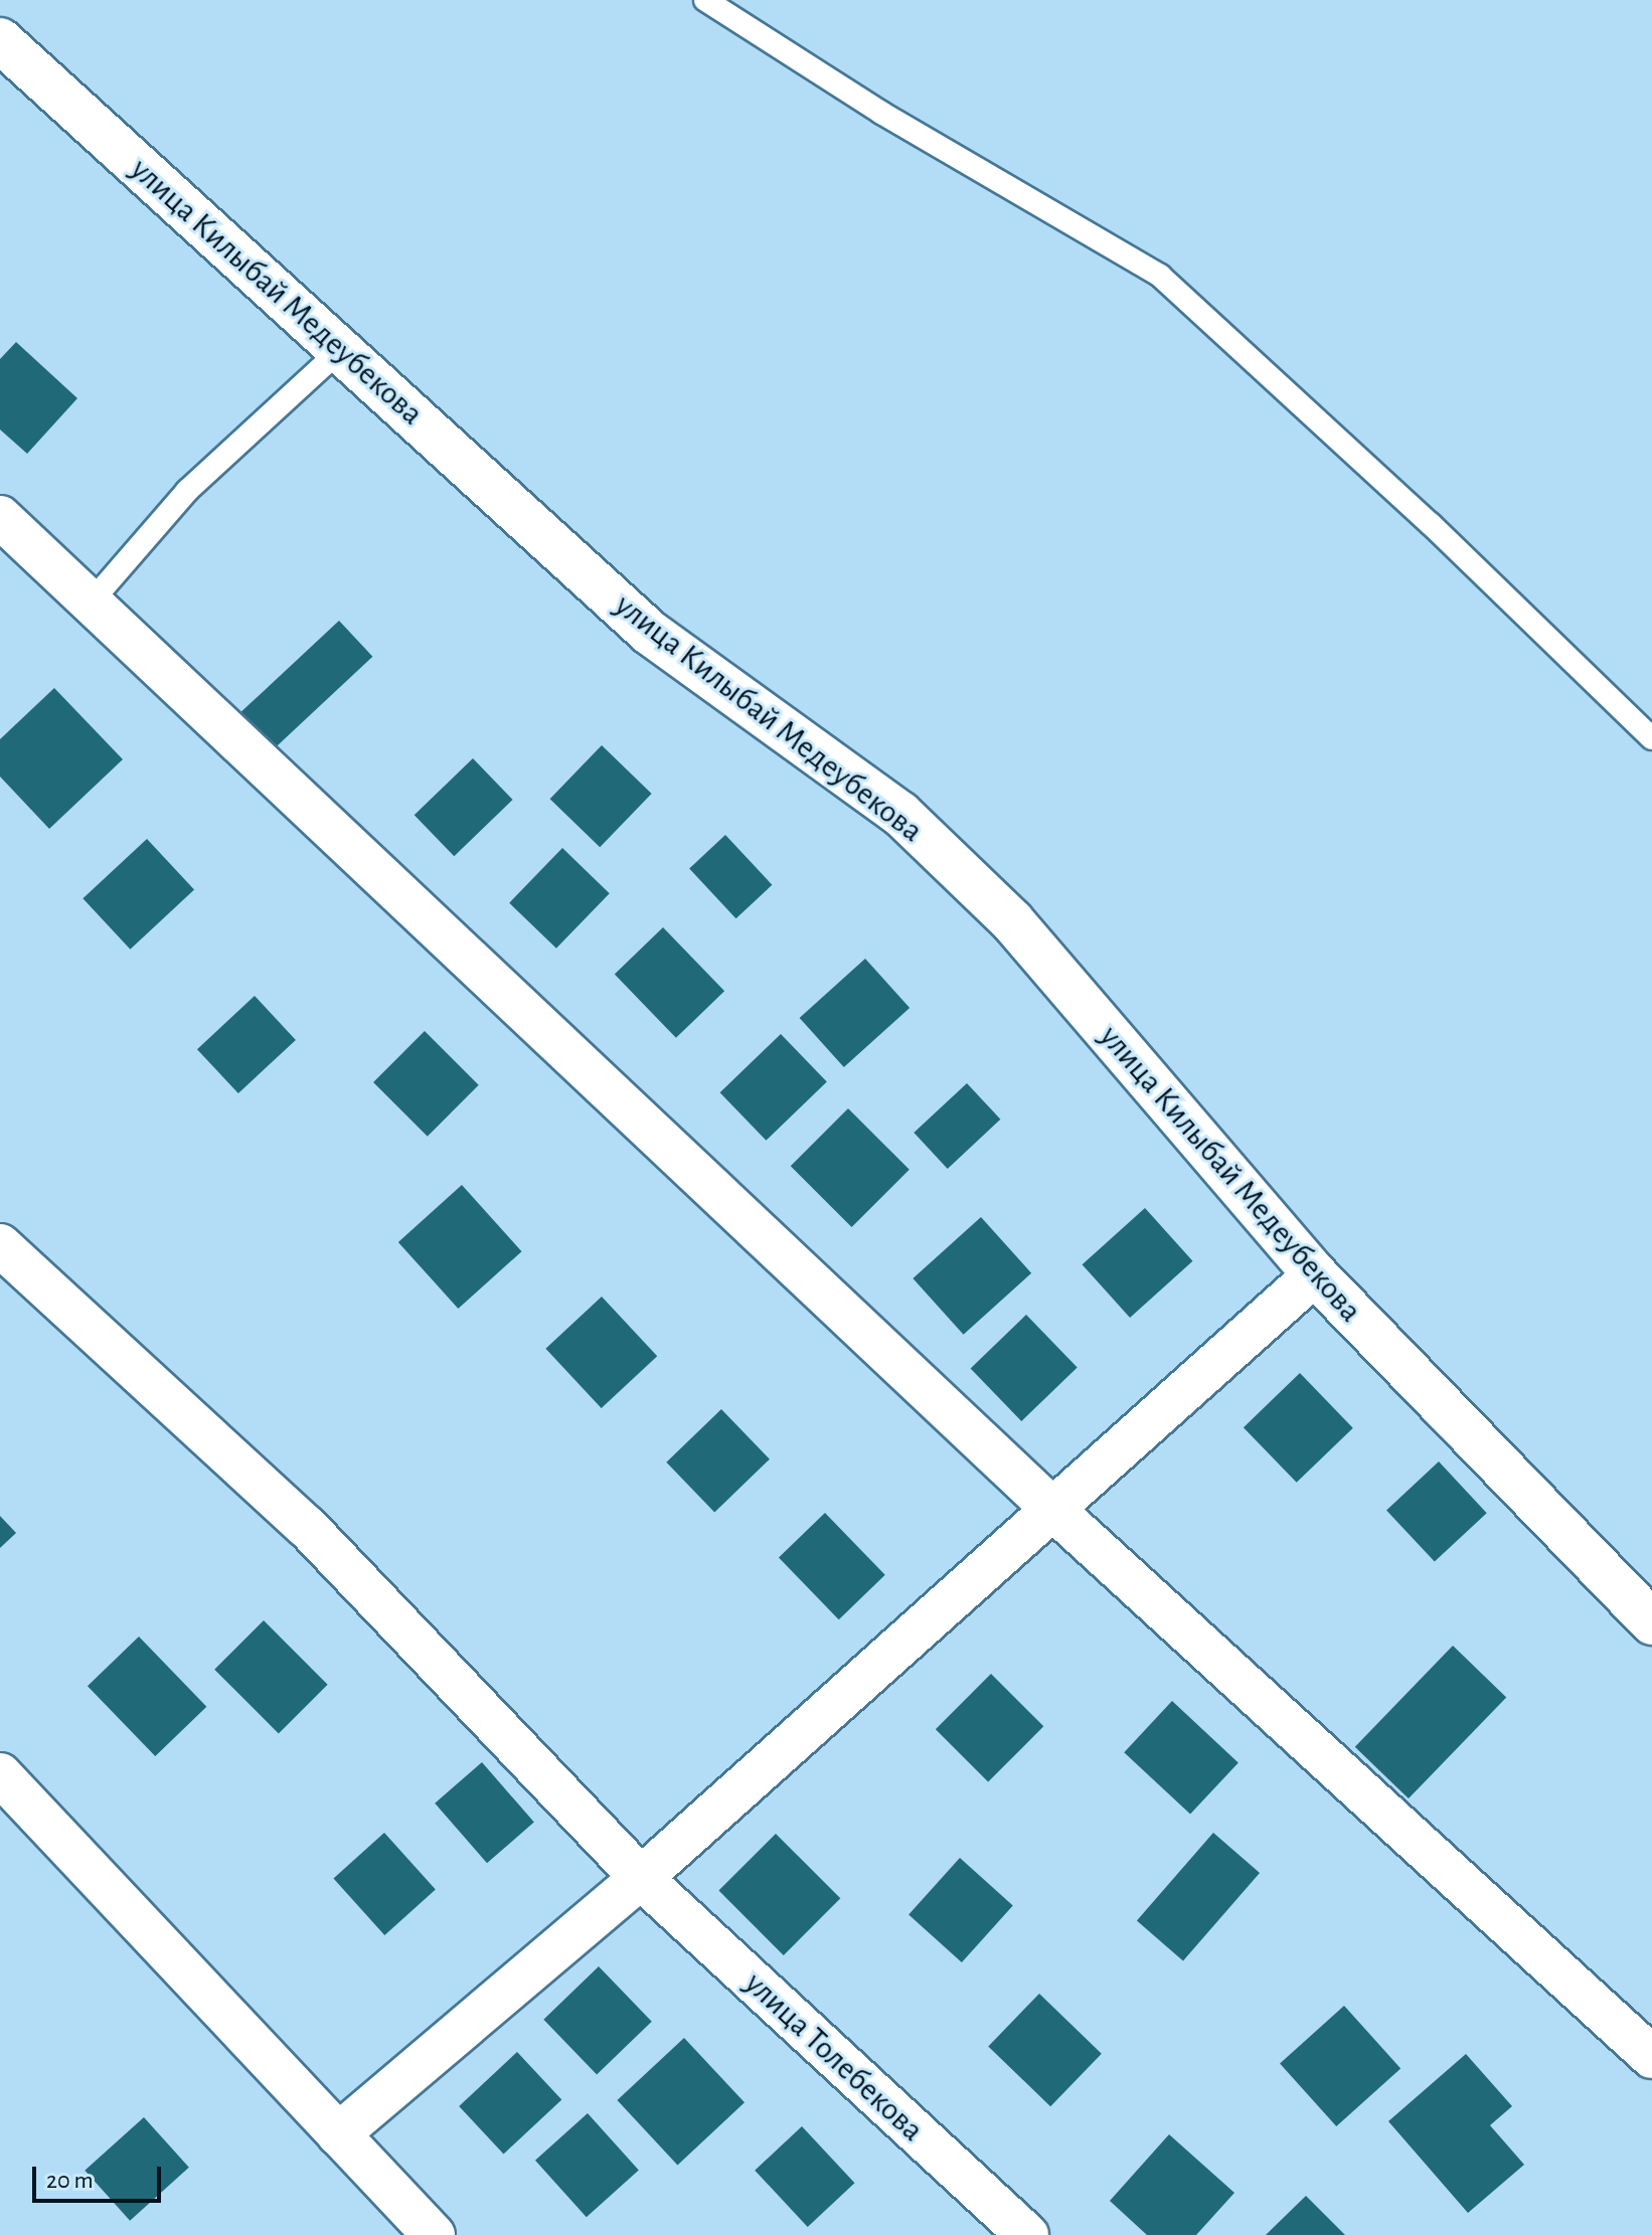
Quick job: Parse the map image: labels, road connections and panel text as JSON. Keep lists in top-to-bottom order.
{
  "streets": {
    "main road": ["улица Килыбай Медеубекова"],
    "street": ["улица Толебекова"]
  },
  "scale_bar": "20 m"
}
